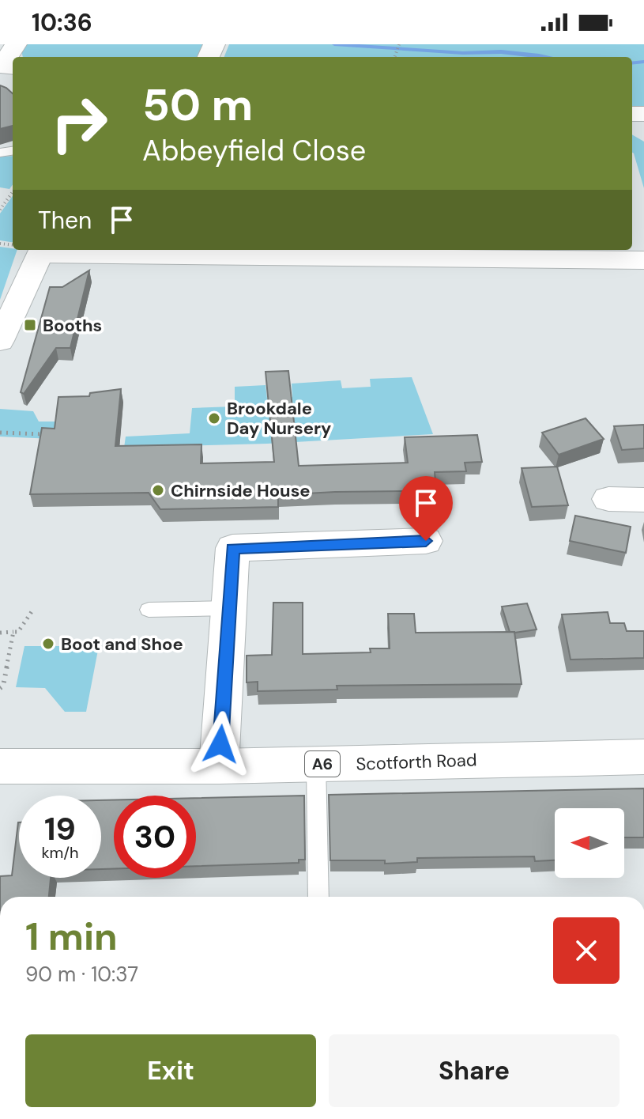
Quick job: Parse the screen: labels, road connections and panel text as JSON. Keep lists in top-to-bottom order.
{
  "streets": {
    "street": ["Scotforth Road", "A6"]
  },
  "places": {
    "transit": ["Booths"],
    "other": ["Brookdale Day Nursery", "Chirnside House", "Boot and Shoe"]
  },
  "north": "left",
  "page": {
    "status": "10:36",
    "turn": ["50 m", "Abbeyfield Close"],
    "then": "Then",
    "speed": "19 km/h",
    "limit": "30",
    "heading": ["1 min", "90 m · 10:37"],
    "buttons": ["Exit", "Share"]
  }
}
